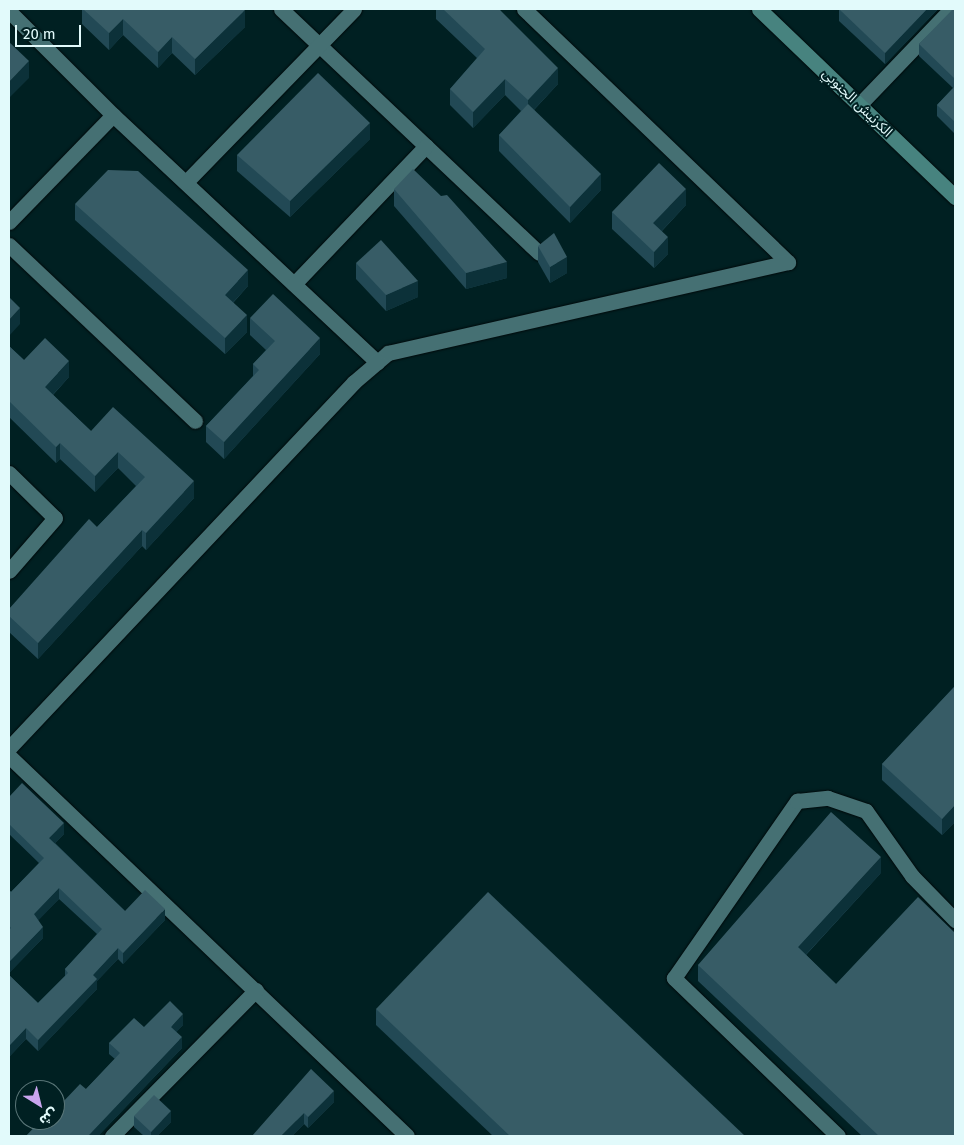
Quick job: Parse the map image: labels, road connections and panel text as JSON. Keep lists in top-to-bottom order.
{
  "streets": {
    "main road": ["الكرنيش الجنوبي"]
  },
  "scale_bar": "20 m",
  "north": "bottom right"
}
